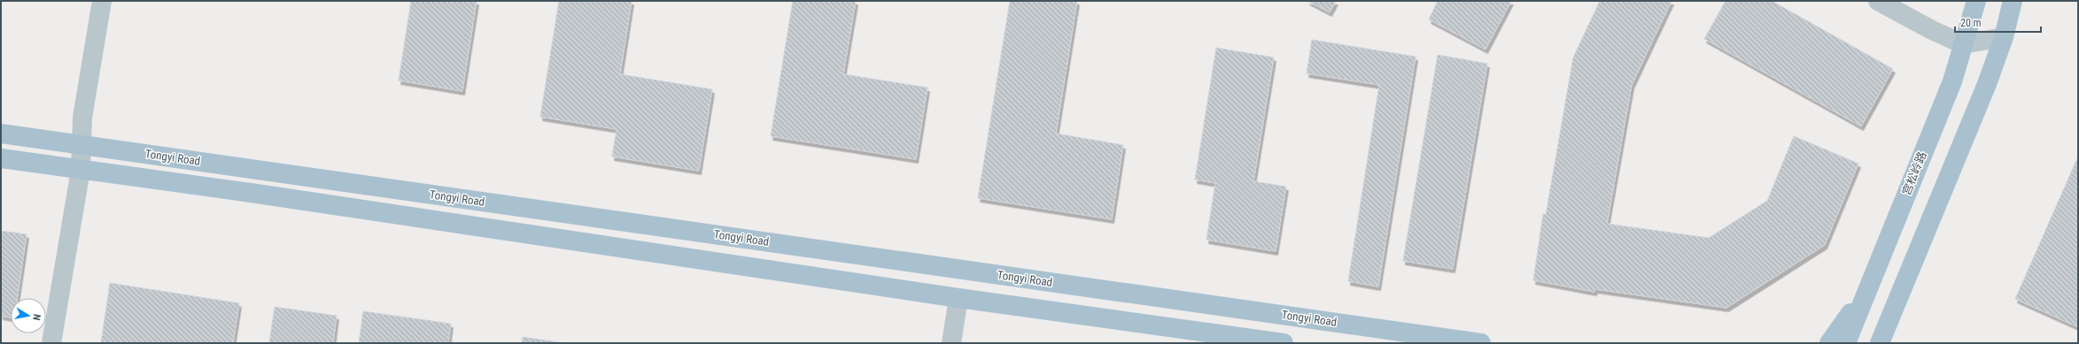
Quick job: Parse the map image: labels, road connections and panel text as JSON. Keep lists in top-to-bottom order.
{
  "streets": {
    "main road": ["Tongyi Road", "宫松岭路"]
  },
  "scale_bar": "20 m",
  "north": "right"
}
